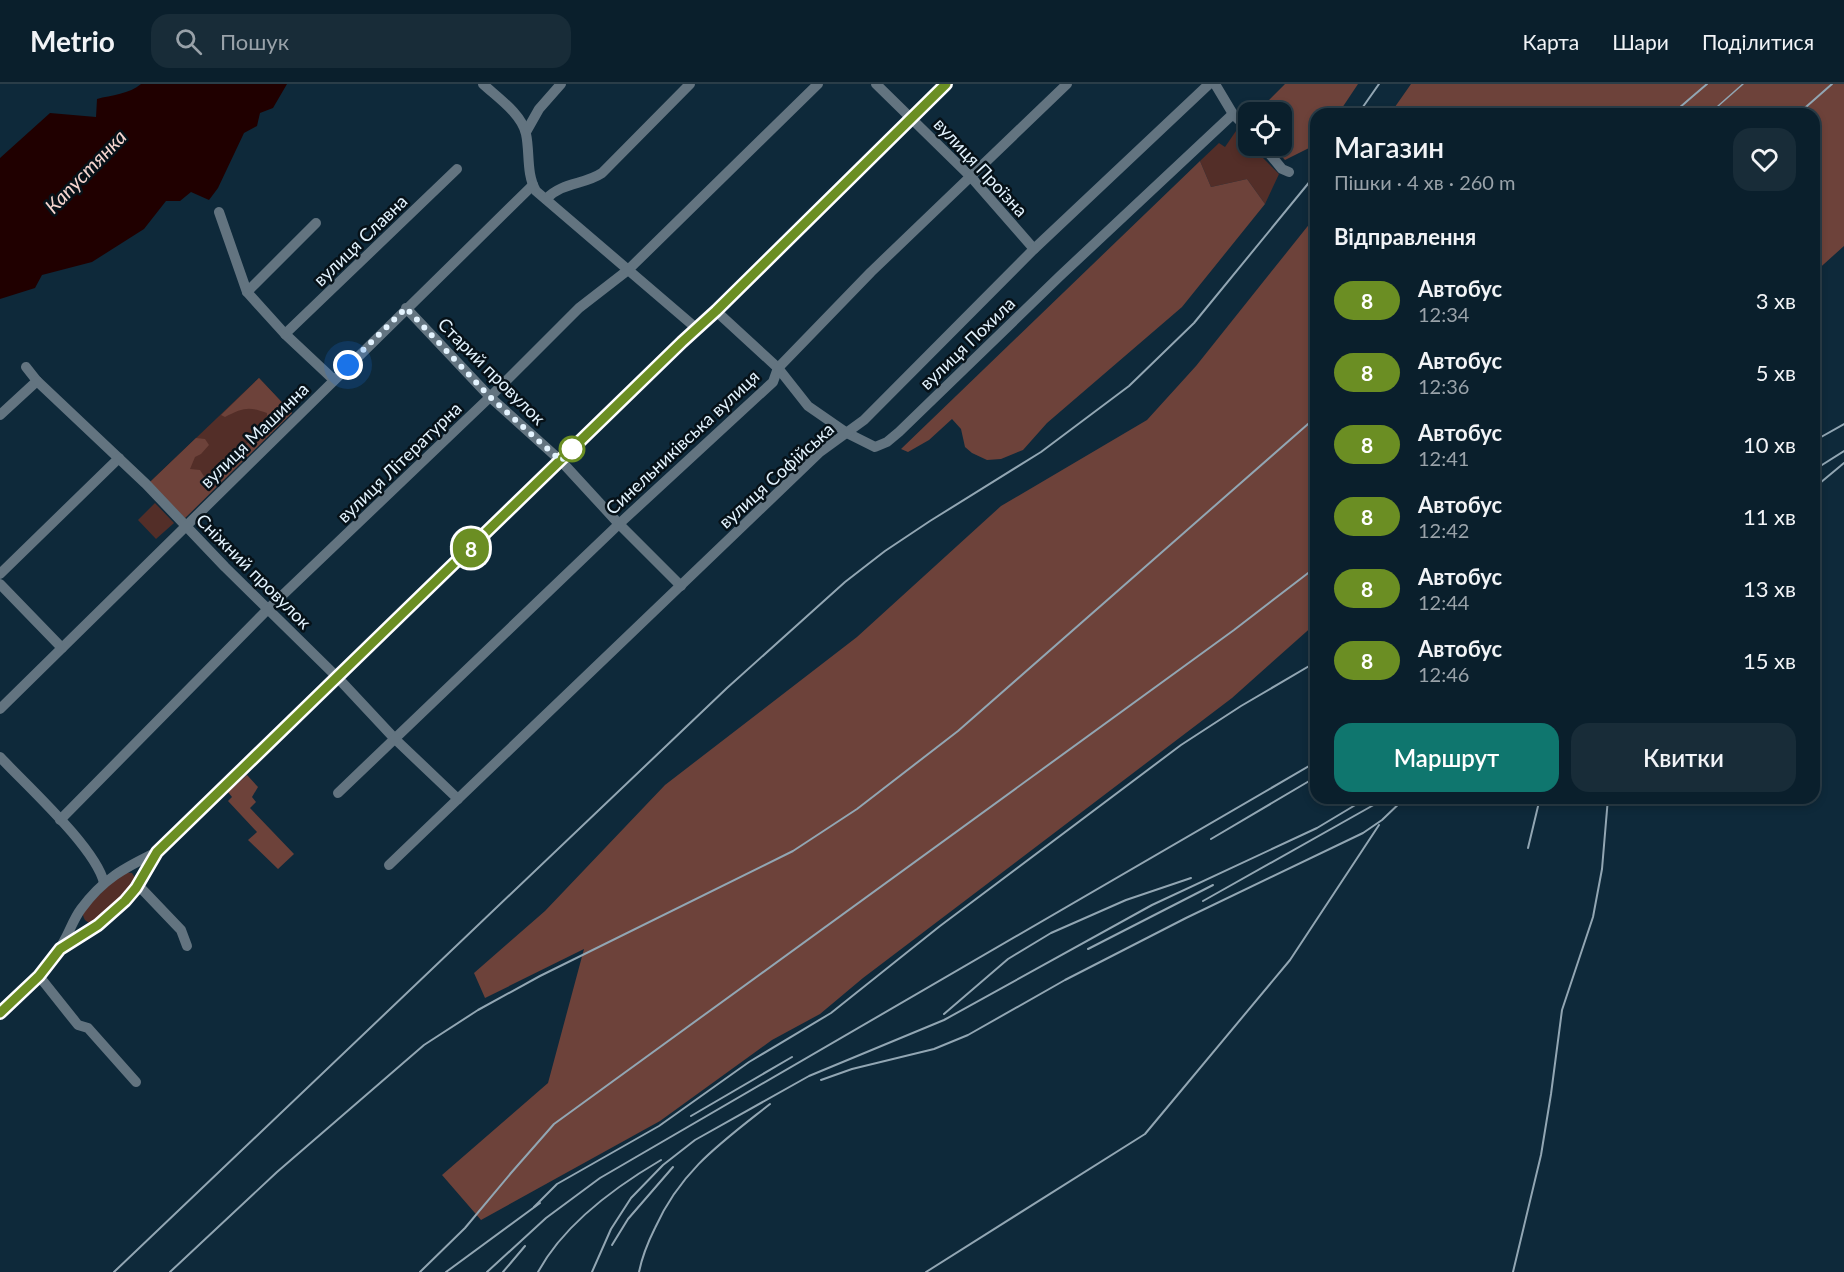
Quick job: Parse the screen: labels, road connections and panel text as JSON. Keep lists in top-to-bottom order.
{
  "streets": {
    "street": [
      "вулиця Проїзна",
      "вулиця Славна",
      "вулиця Похила",
      "Старий провулок",
      "вулиця Машинна",
      "Синельниківська вулиця",
      "вулиця Літературна",
      "вулиця Софійська",
      "Сніжний провулок"
    ]
  },
  "crossings": [
    ["вулиця Проїзна", "Синельниківська вулиця"],
    ["вулиця Проїзна", "вулиця Софійська"],
    ["вулиця Похила", "Синельниківська вулиця"],
    ["вулиця Похила", "вулиця Софійська"],
    ["Старий провулок", "вулиця Машинна"],
    ["Старий провулок", "Синельниківська вулиця"],
    ["Старий провулок", "вулиця Літературна"],
    ["Старий провулок", "вулиця Софійська"],
    ["вулиця Машинна", "Сніжний провулок"],
    ["Синельниківська вулиця", "Сніжний провулок"],
    ["вулиця Літературна", "Сніжний провулок"],
    ["вулиця Софійська", "Сніжний провулок"]
  ],
  "water": ["Капустянка"],
  "lines": ["bus line 8"],
  "page": {
    "header": "Metrio",
    "search": "Пошук",
    "nav": ["Карта", "Шари", "Поділитися"],
    "on_map": "8",
    "heading": [
      ["Магазин", "Пішки · 4 хв · 260 m"],
      "Відправлення"
    ],
    "list": [
      {
        "mark": "8",
        "name": "Автобус",
        "note": "12:34",
        "value": "3 хв"
      },
      {
        "mark": "8",
        "name": "Автобус",
        "note": "12:36",
        "value": "5 хв"
      },
      {
        "mark": "8",
        "name": "Автобус",
        "note": "12:41",
        "value": "10 хв"
      },
      {
        "mark": "8",
        "name": "Автобус",
        "note": "12:42",
        "value": "11 хв"
      },
      {
        "mark": "8",
        "name": "Автобус",
        "note": "12:44",
        "value": "13 хв"
      },
      {
        "mark": "8",
        "name": "Автобус",
        "note": "12:46",
        "value": "15 хв"
      }
    ],
    "buttons": ["Маршрут", "Квитки"]
  }
}
